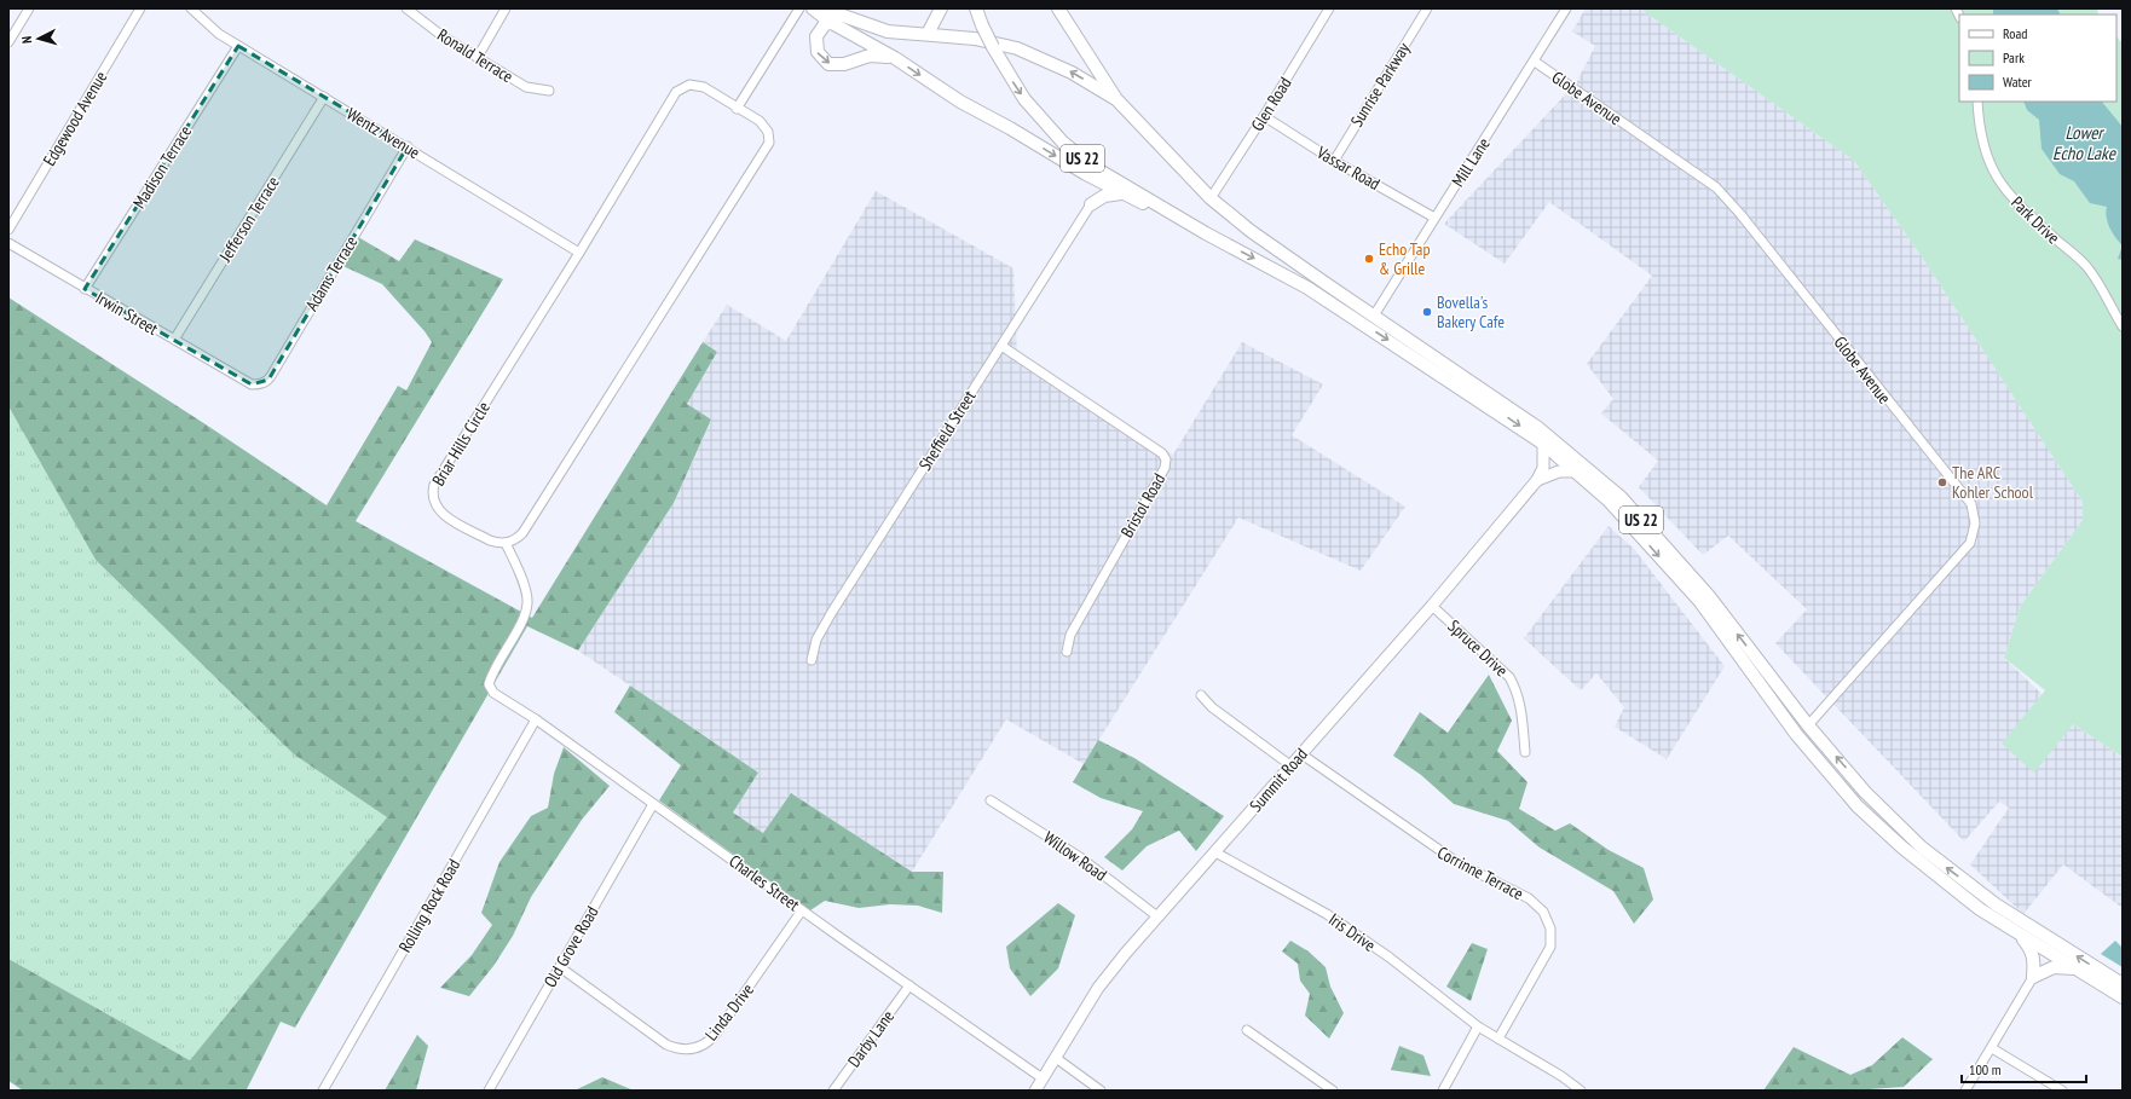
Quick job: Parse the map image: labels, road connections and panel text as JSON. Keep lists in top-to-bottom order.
{
  "streets": {
    "highway": ["US 22"],
    "main road": ["Summit Road"],
    "street": [
      "Ronald Terrace",
      "Sunrise Parkway",
      "Globe Avenue",
      "Glen Road",
      "Edgewood Avenue",
      "Wentz Avenue",
      "Mill Lane",
      "Madison Terrace",
      "Vassar Road",
      "Jefferson Terrace",
      "Park Drive",
      "Adams Terrace",
      "Irwin Street",
      "Sheffield Street",
      "Briar Hills Circle",
      "Bristol Road",
      "Spruce Drive",
      "Willow Road",
      "Corrinne Terrace",
      "Charles Street",
      "Rolling Rock Road",
      "Iris Drive",
      "Old Grove Road",
      "Linda Drive",
      "Darby Lane"
    ]
  },
  "crossings": [
    ["Sunrise Parkway", "Vassar Road"],
    ["Globe Avenue", "US 22"],
    ["Globe Avenue", "Mill Lane"],
    ["Glen Road", "US 22"],
    ["Glen Road", "Vassar Road"],
    ["Wentz Avenue", "Madison Terrace"],
    ["Wentz Avenue", "Jefferson Terrace"],
    ["Wentz Avenue", "Adams Terrace"],
    ["Wentz Avenue", "Briar Hills Circle"],
    ["US 22", "Mill Lane"],
    ["US 22", "Summit Road"],
    ["Mill Lane", "Vassar Road"],
    ["Madison Terrace", "Irwin Street"],
    ["Jefferson Terrace", "Irwin Street"],
    ["Adams Terrace", "Irwin Street"],
    ["Sheffield Street", "Bristol Road"],
    ["Briar Hills Circle", "Charles Street"],
    ["Spruce Drive", "Summit Road"],
    ["Summit Road", "Willow Road"],
    ["Summit Road", "Corrinne Terrace"],
    ["Summit Road", "Charles Street"],
    ["Summit Road", "Iris Drive"],
    ["Corrinne Terrace", "Iris Drive"],
    ["Charles Street", "Rolling Rock Road"],
    ["Charles Street", "Old Grove Road"],
    ["Charles Street", "Linda Drive"],
    ["Charles Street", "Darby Lane"],
    ["Old Grove Road", "Linda Drive"]
  ],
  "water": ["Lower Echo Lake"],
  "places": ["Echo Tap & Grille", "Bovella's Bakery Cafe", "The ARC Kohler School"],
  "legend": ["Road", "Park", "Water"],
  "scale_bar": "100 m",
  "north": "left"
}
